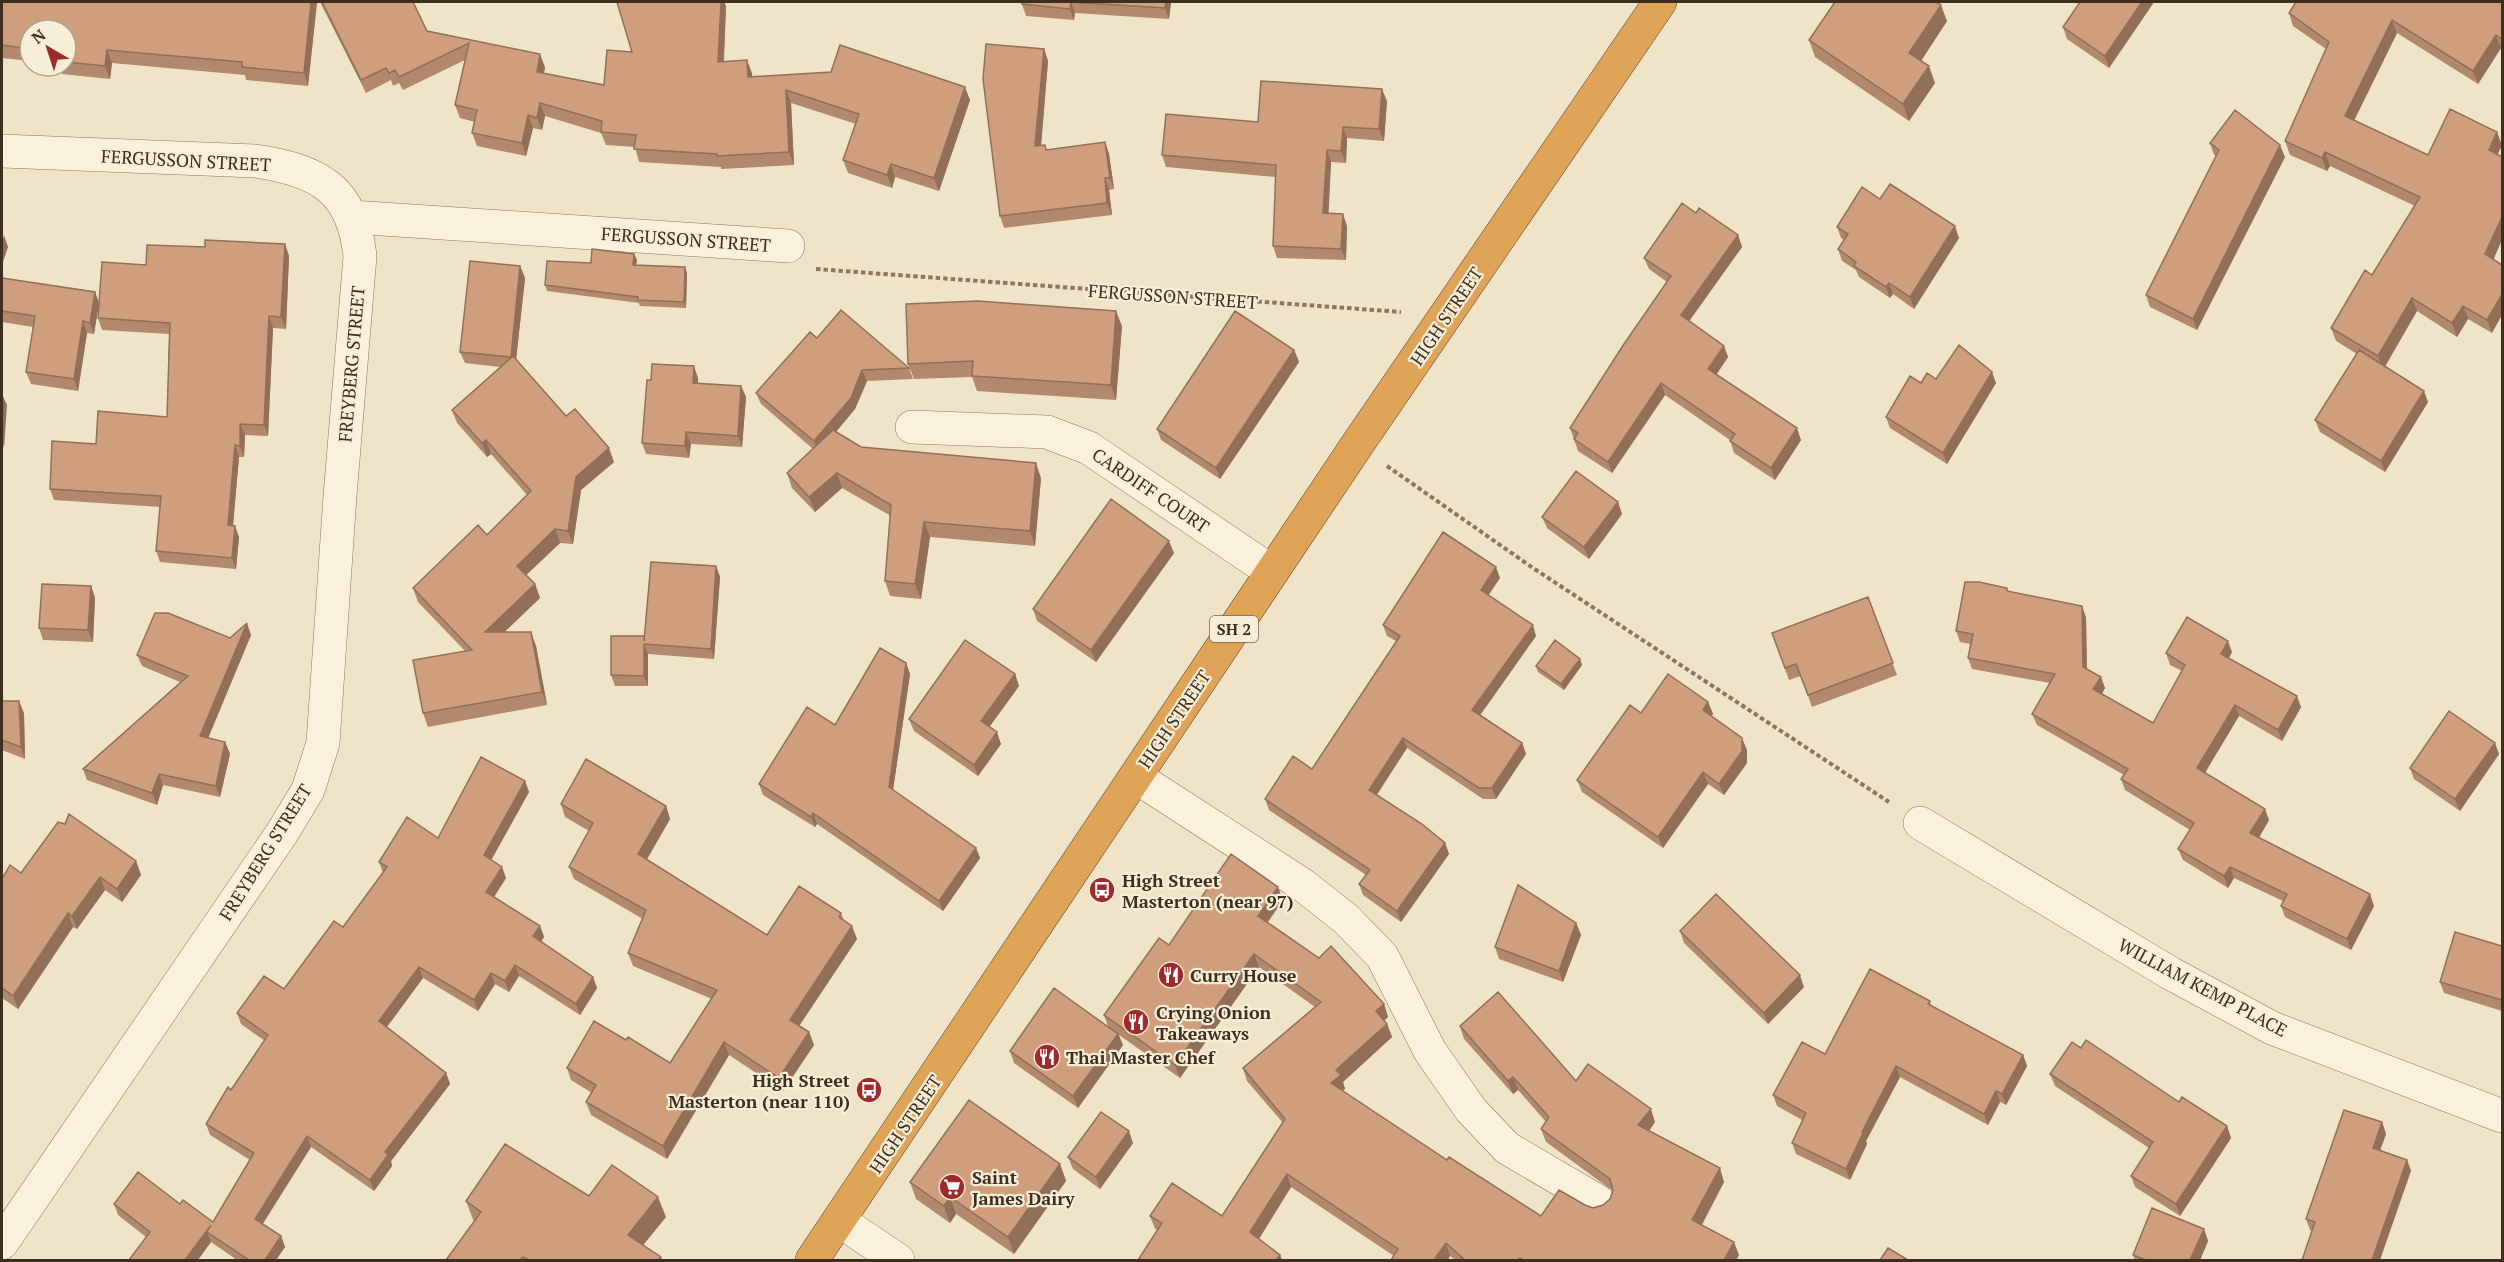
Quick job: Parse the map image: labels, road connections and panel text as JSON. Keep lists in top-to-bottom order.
{
  "streets": {
    "highway": ["HIGH STREET", "SH 2"],
    "street": [
      "FERGUSSON STREET",
      "FREYBERG STREET",
      "CARDIFF COURT",
      "WILLIAM KEMP PLACE"
    ]
  },
  "crossings": [
    ["FERGUSSON STREET", "HIGH STREET"],
    ["FERGUSSON STREET", "FREYBERG STREET"],
    ["HIGH STREET", "CARDIFF COURT"]
  ],
  "places": {
    "bus stop": ["High Street Masterton (near 97)", "High Street Masterton (near 110)"],
    "restaurant": ["Curry House", "Crying Onion Takeaways", "Thai Master Chef"],
    "supermarket": ["Saint James Dairy"]
  },
  "north": "top left"
}
